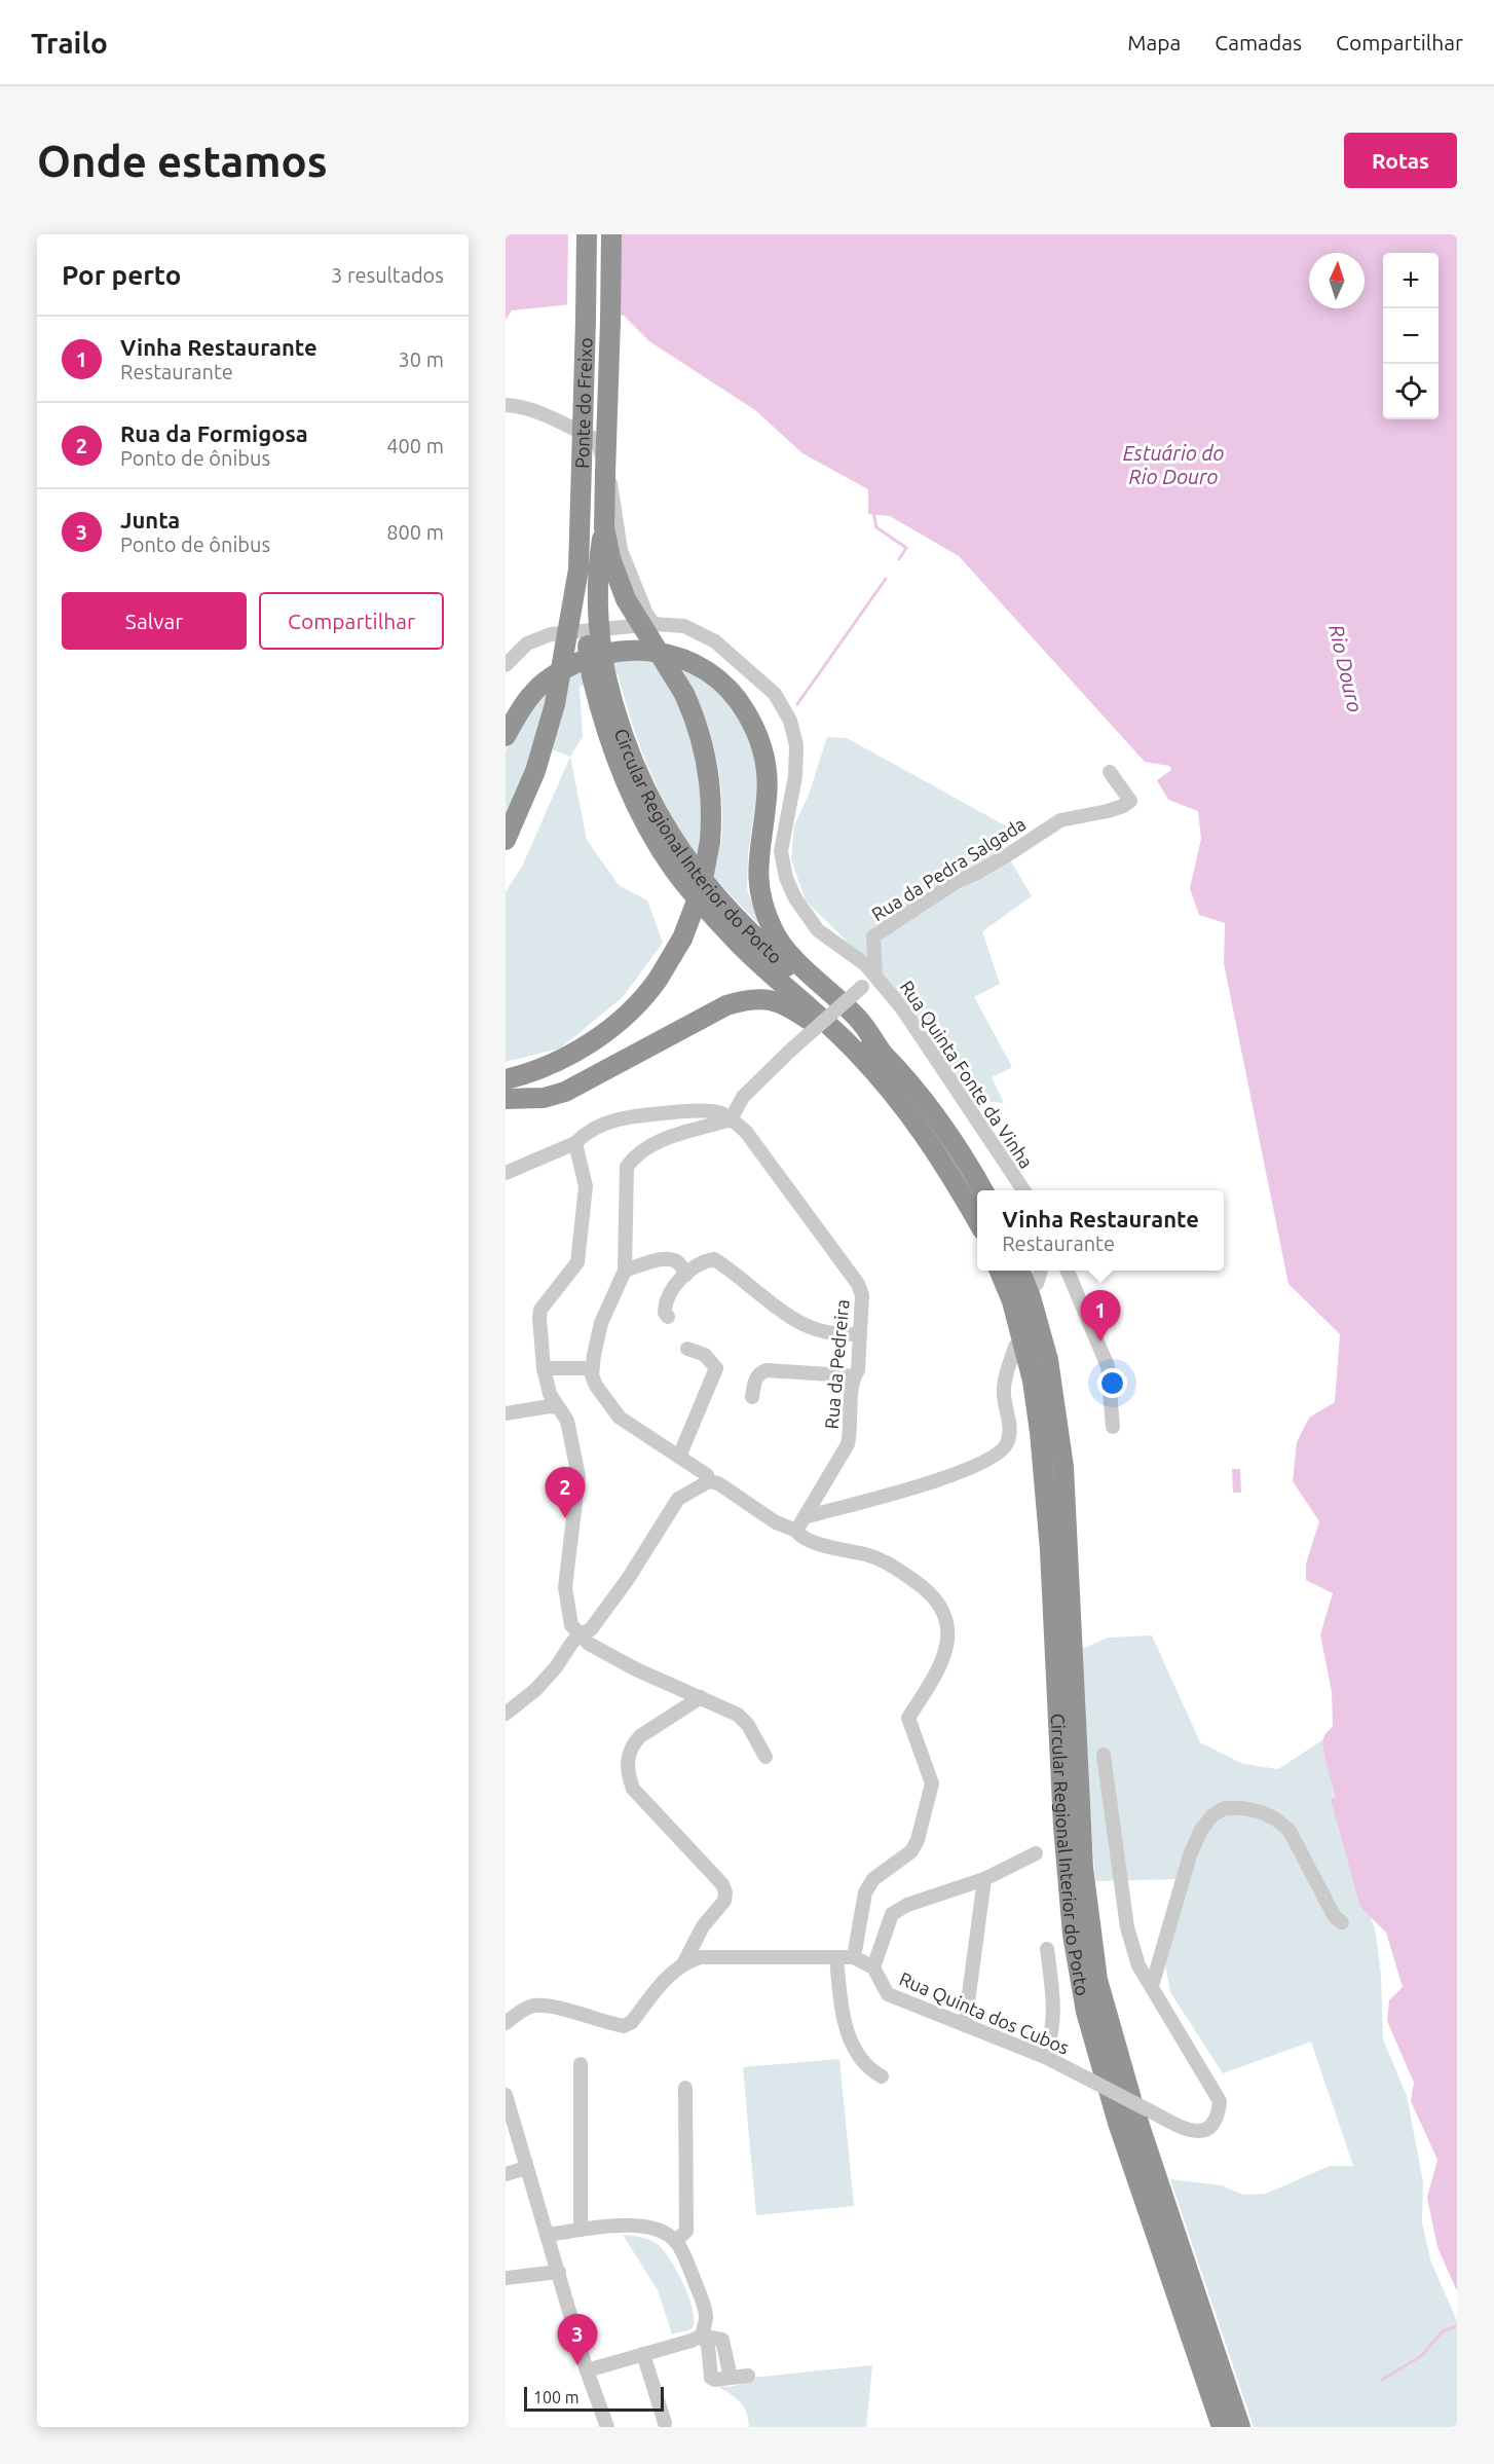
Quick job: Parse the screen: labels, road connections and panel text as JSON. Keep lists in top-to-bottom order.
{
  "streets": {
    "highway": ["Ponte do Freixo", "Circular Regional Interior do Porto"],
    "street": [
      "Rua da Pedra Salgada",
      "Rua Quinta Fonte da Vinha",
      "Rua da Pedreira",
      "Rua Quinta dos Cubos"
    ]
  },
  "crossings": [
    ["Ponte do Freixo", "Circular Regional Interior do Porto"],
    ["Rua da Pedra Salgada", "Rua Quinta Fonte da Vinha"]
  ],
  "water": ["Estuário do Rio Douro", "Rio Douro"],
  "scale_bar": "100 m",
  "north": "top",
  "page": {
    "header": "Trailo",
    "nav": ["Mapa", "Camadas", "Compartilhar"],
    "buttons": [
      "Rotas",
      ["Salvar", "Compartilhar"]
    ],
    "title": "Onde estamos",
    "heading": ["Por perto", "3 resultados"],
    "map_buttons": ["+", "−"],
    "list": [
      {
        "mark": "1",
        "name": "Vinha Restaurante",
        "note": "Restaurante",
        "value": "30 m"
      },
      {
        "mark": "2",
        "name": "Rua da Formigosa",
        "note": "Ponto de ônibus",
        "value": "400 m"
      },
      {
        "mark": "3",
        "name": "Junta",
        "note": "Ponto de ônibus",
        "value": "800 m"
      }
    ],
    "popup": ["Vinha Restaurante", "Restaurante"],
    "pins": ["1", "2", "3"],
    "scale": "100 m"
  }
}
